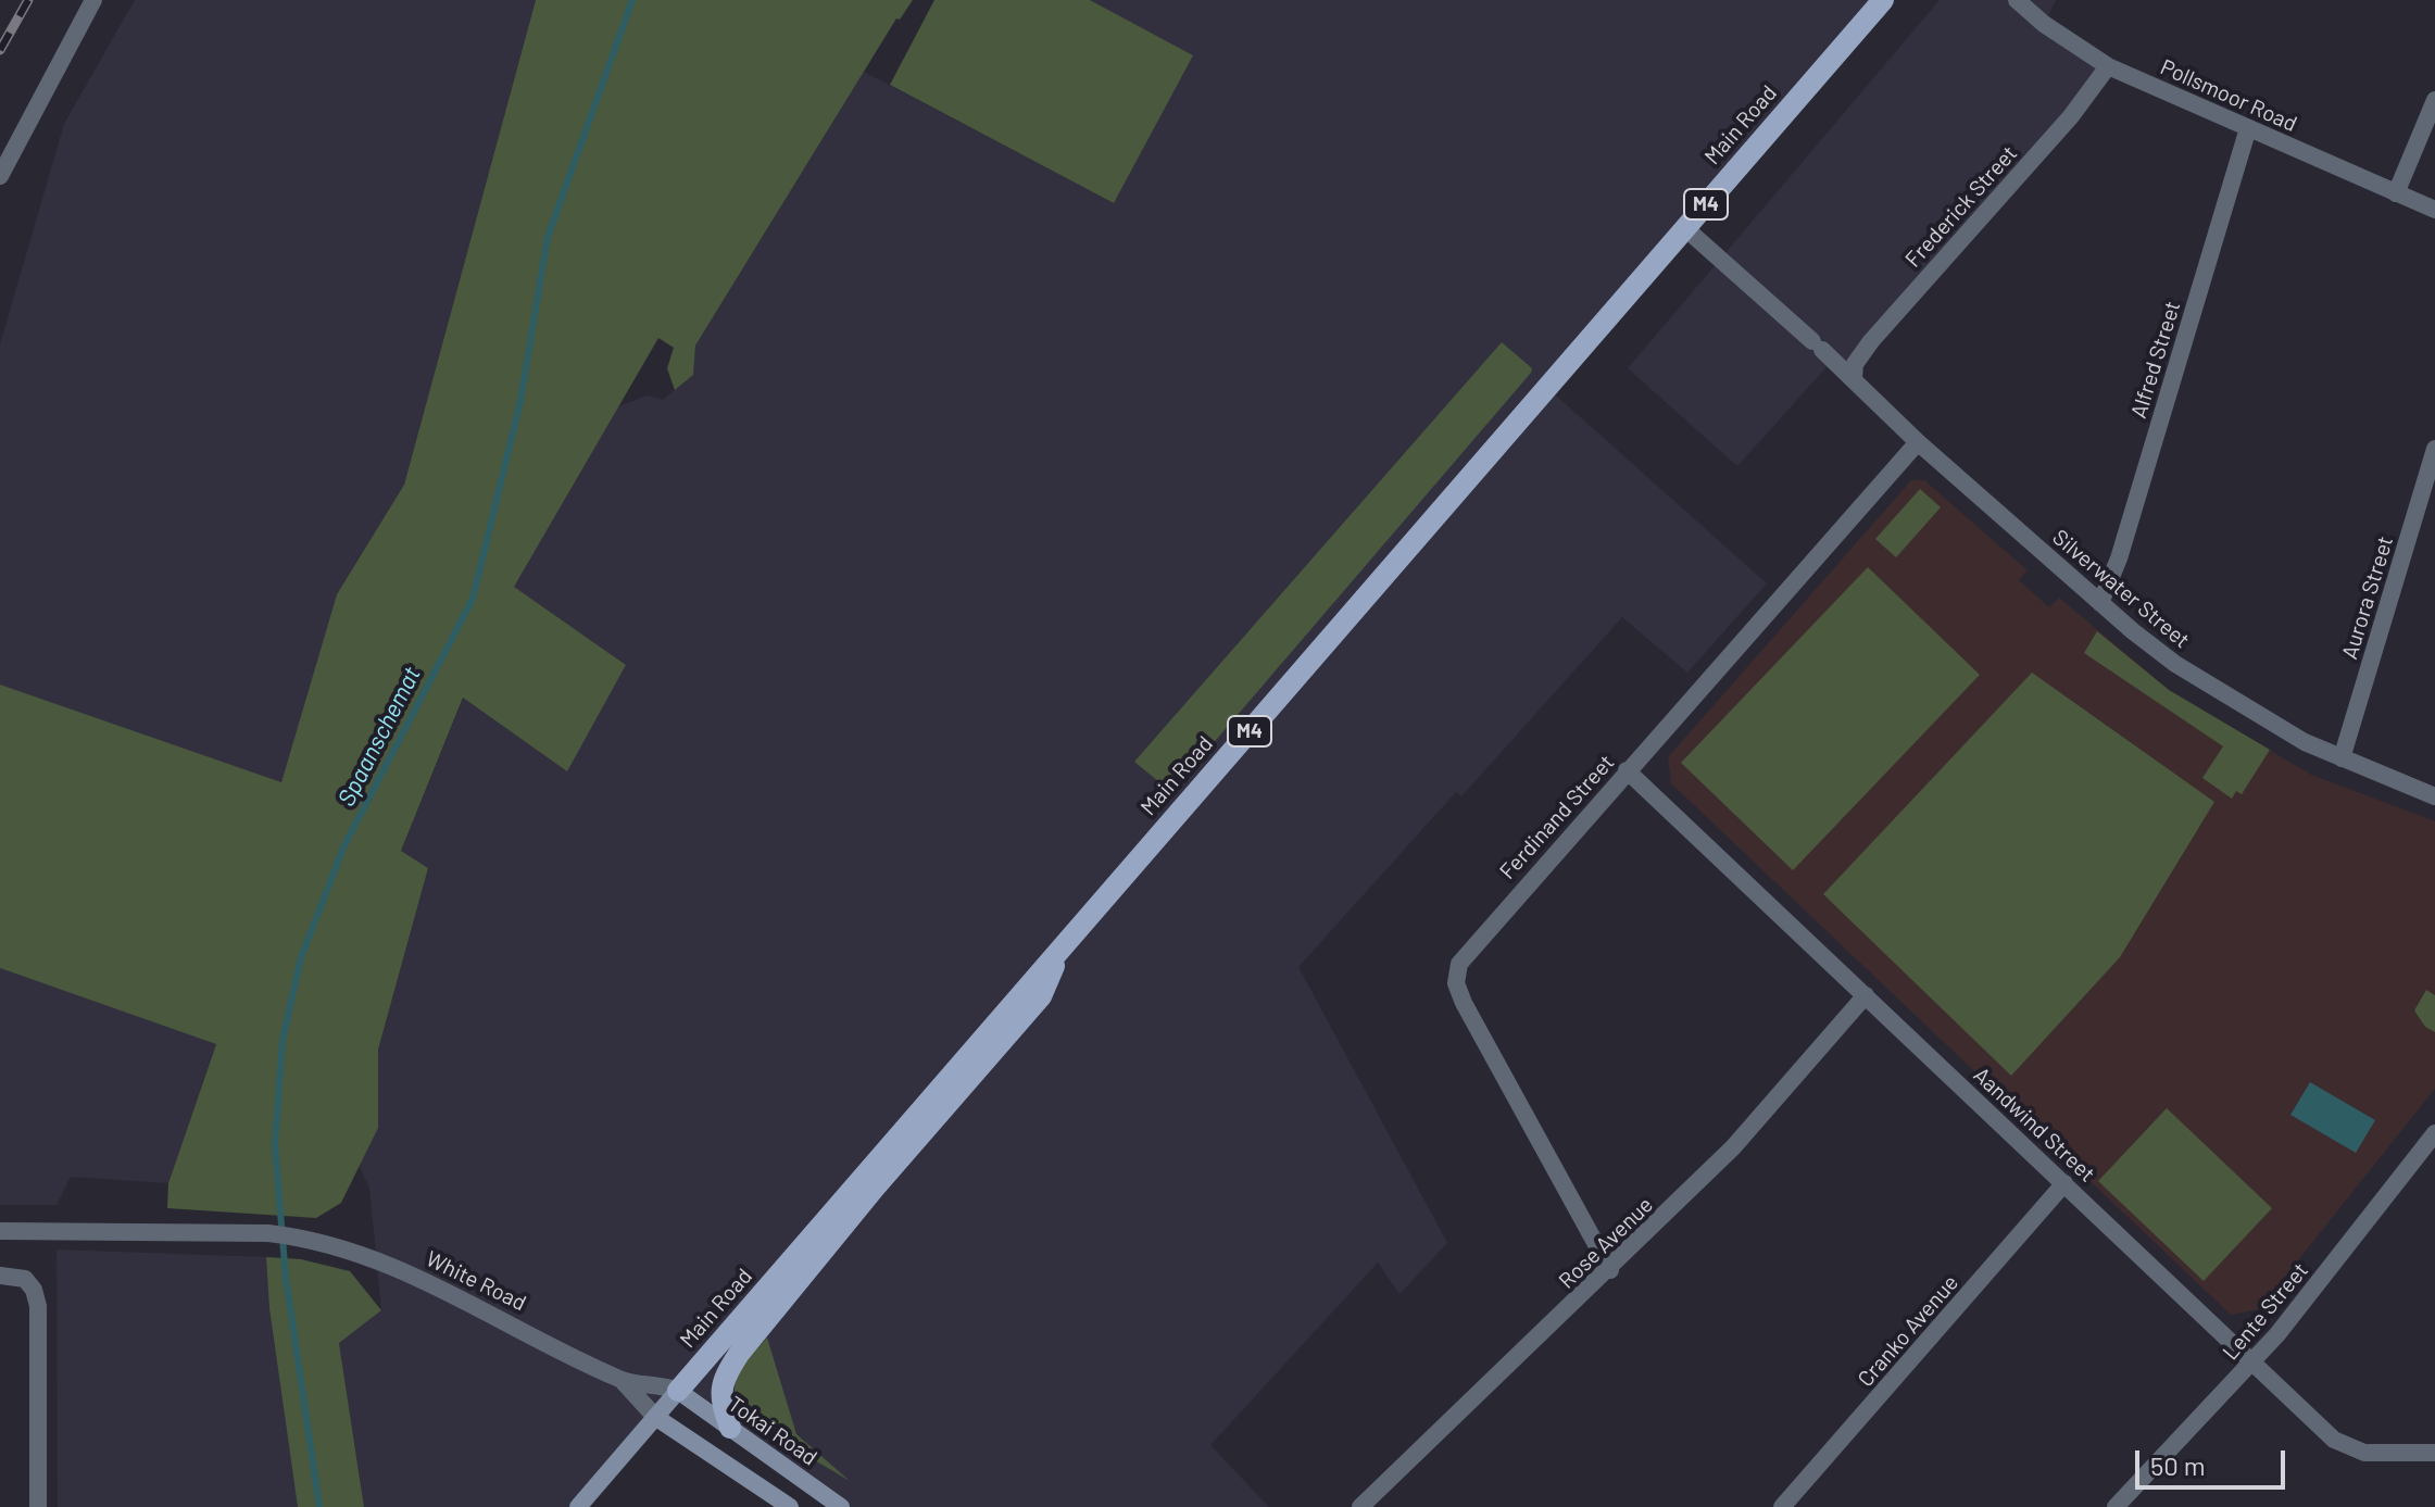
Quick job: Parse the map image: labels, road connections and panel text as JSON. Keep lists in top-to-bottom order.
{
  "streets": {
    "main road": ["Main Road", "M4", "Tokai Road"],
    "street": [
      "Pollsmoor Road",
      "Frederick Street",
      "Alfred Street",
      "Silverwater Street",
      "Aurora Street",
      "Ferdinand Street",
      "Aandwind Street",
      "Rose Avenue",
      "White Road",
      "Lente Street",
      "Cranko Avenue"
    ]
  },
  "crossings": [
    ["Pollsmoor Road", "Frederick Street"],
    ["Pollsmoor Road", "Alfred Street"],
    ["Main Road", "Silverwater Street"],
    ["Main Road", "White Road"],
    ["Main Road", "Tokai Road"],
    ["Frederick Street", "Silverwater Street"],
    ["Alfred Street", "Silverwater Street"],
    ["Silverwater Street", "Aurora Street"],
    ["Silverwater Street", "Ferdinand Street"],
    ["Ferdinand Street", "Aandwind Street"],
    ["Ferdinand Street", "Rose Avenue"],
    ["Aandwind Street", "Rose Avenue"],
    ["Aandwind Street", "Lente Street"],
    ["Aandwind Street", "Cranko Avenue"],
    ["White Road", "Tokai Road"]
  ],
  "water": ["Spaanschemat"],
  "scale_bar": "50 m"
}
